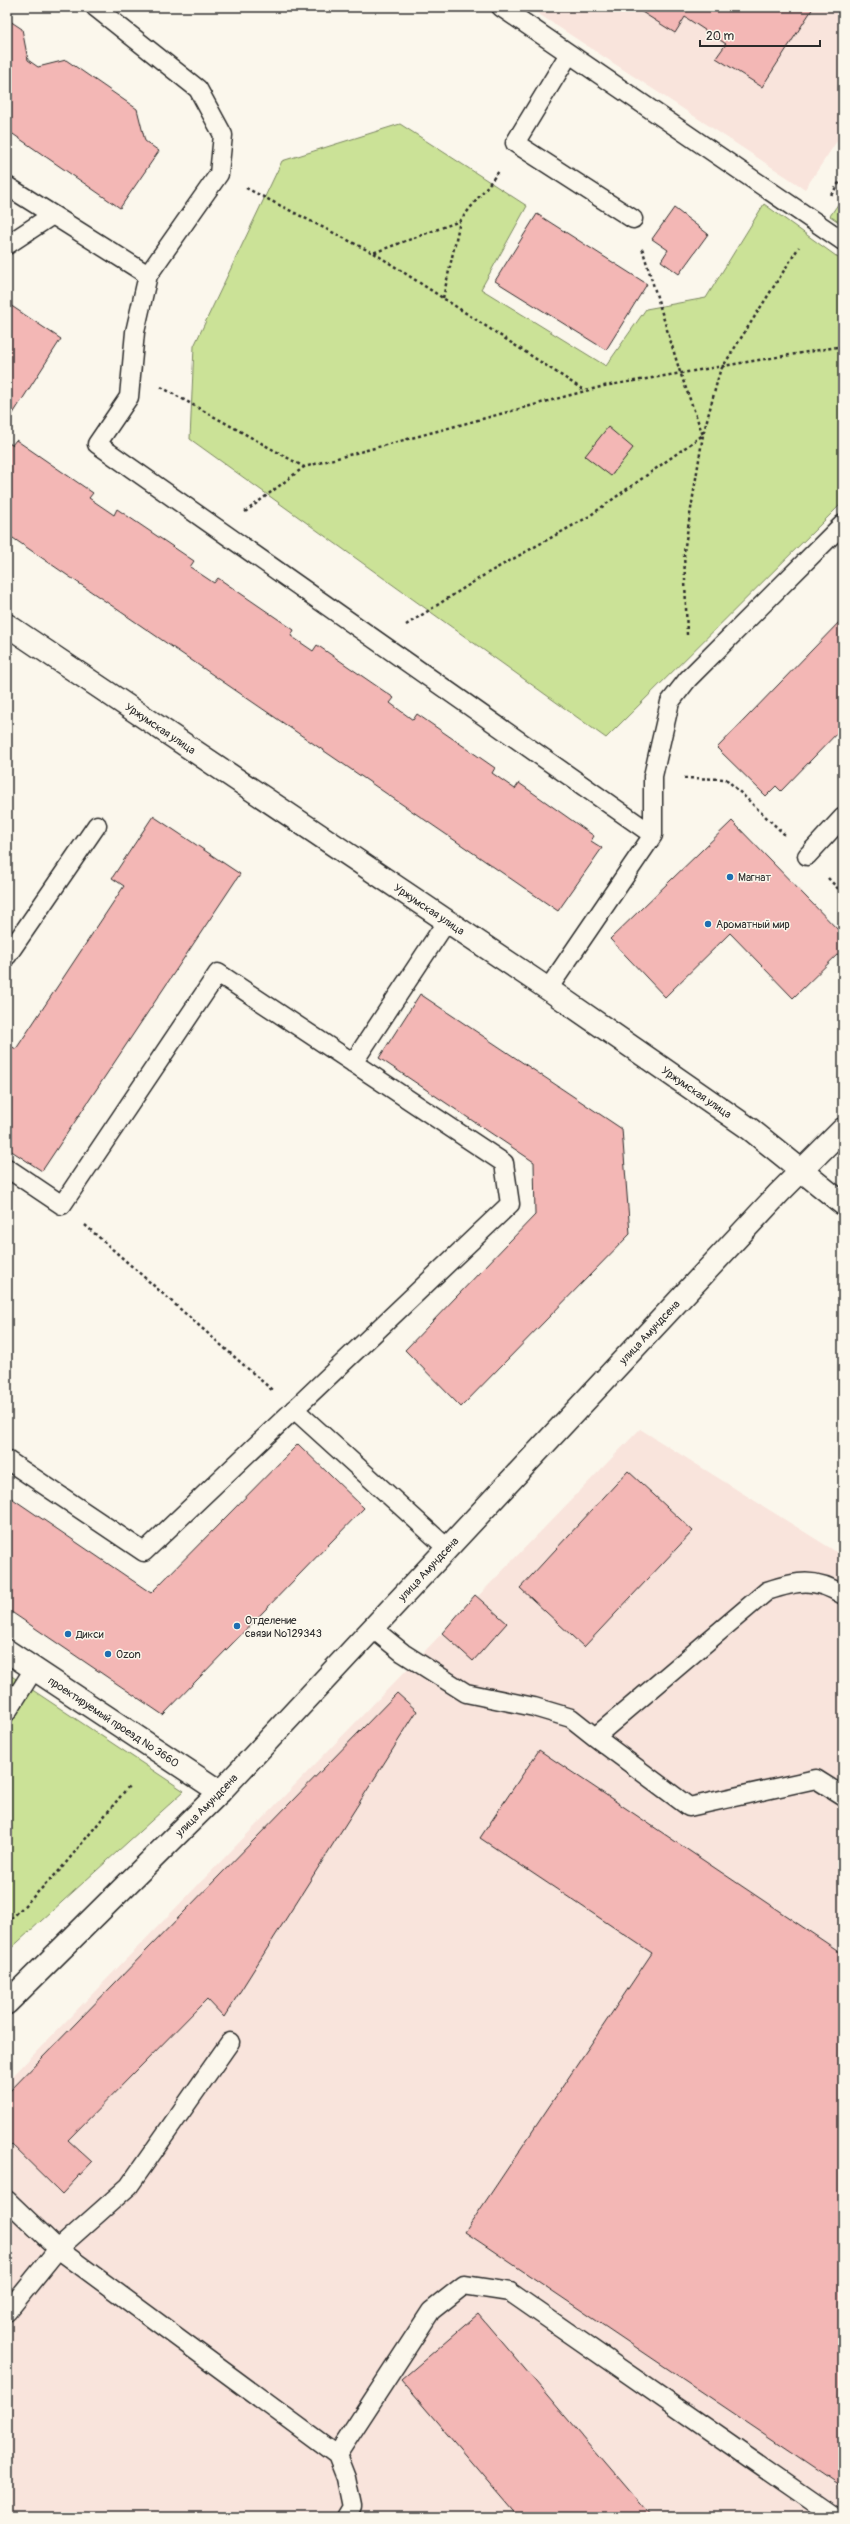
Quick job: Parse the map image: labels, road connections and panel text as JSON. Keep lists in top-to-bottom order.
{
  "streets": {
    "street": ["Уржумская улица", "улица Амундсена", "проектируемый проезд № 3660"]
  },
  "crossings": [
    ["Уржумская улица", "улица Амундсена"],
    ["улица Амундсена", "проектируемый проезд № 3660"]
  ],
  "places": [
    "Магнат",
    "Ароматный мир",
    "Отделение связи №129343",
    "Дикси",
    "Ozon"
  ],
  "scale_bar": "20 m"
}
